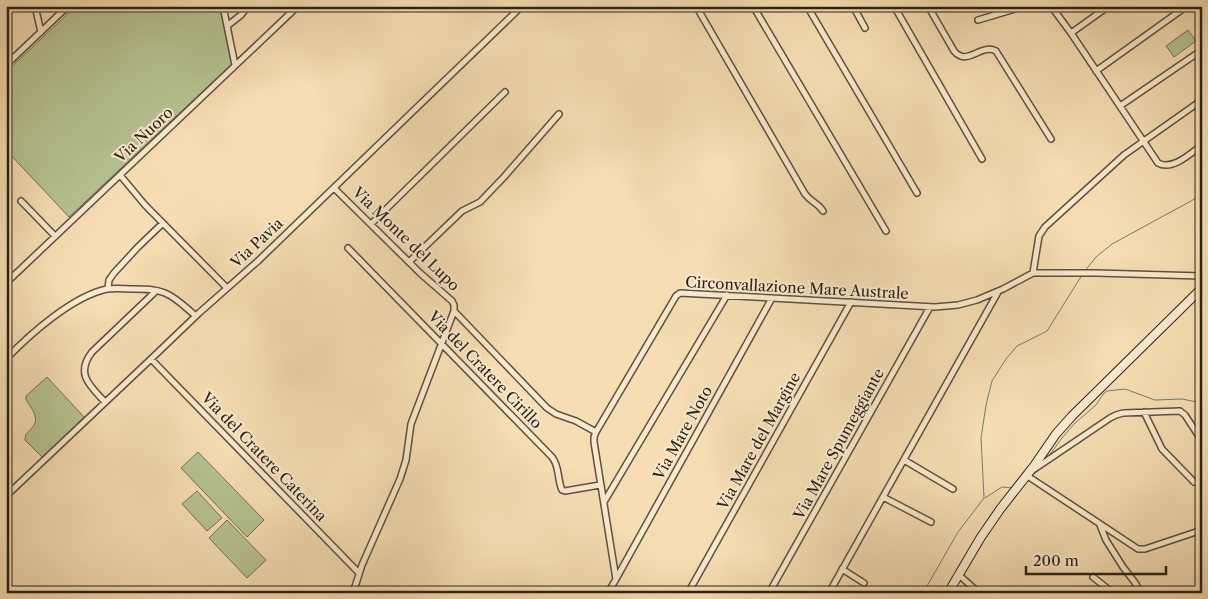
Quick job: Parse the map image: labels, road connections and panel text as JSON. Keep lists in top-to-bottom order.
{
  "streets": {
    "street": [
      "Via Nuoro",
      "Via Monte del Lupo",
      "Via Pavia",
      "Circonvallazione Mare Australe",
      "Via del Cratere Cirillo",
      "Via Mare Noto",
      "Via Mare del Margine",
      "Via Mare Spumeggiante",
      "Via del Cratere Caterina"
    ]
  },
  "crossings": [
    ["Via Monte del Lupo", "Via Pavia"],
    ["Via Monte del Lupo", "Via del Cratere Cirillo"],
    ["Via Monte del Lupo", "Via del Cratere Caterina"],
    ["Via Pavia", "Via del Cratere Caterina"],
    ["Circonvallazione Mare Australe", "Via Mare Noto"],
    ["Circonvallazione Mare Australe", "Via Mare del Margine"],
    ["Circonvallazione Mare Australe", "Via Mare Spumeggiante"]
  ],
  "scale_bar": "200 m"
}
